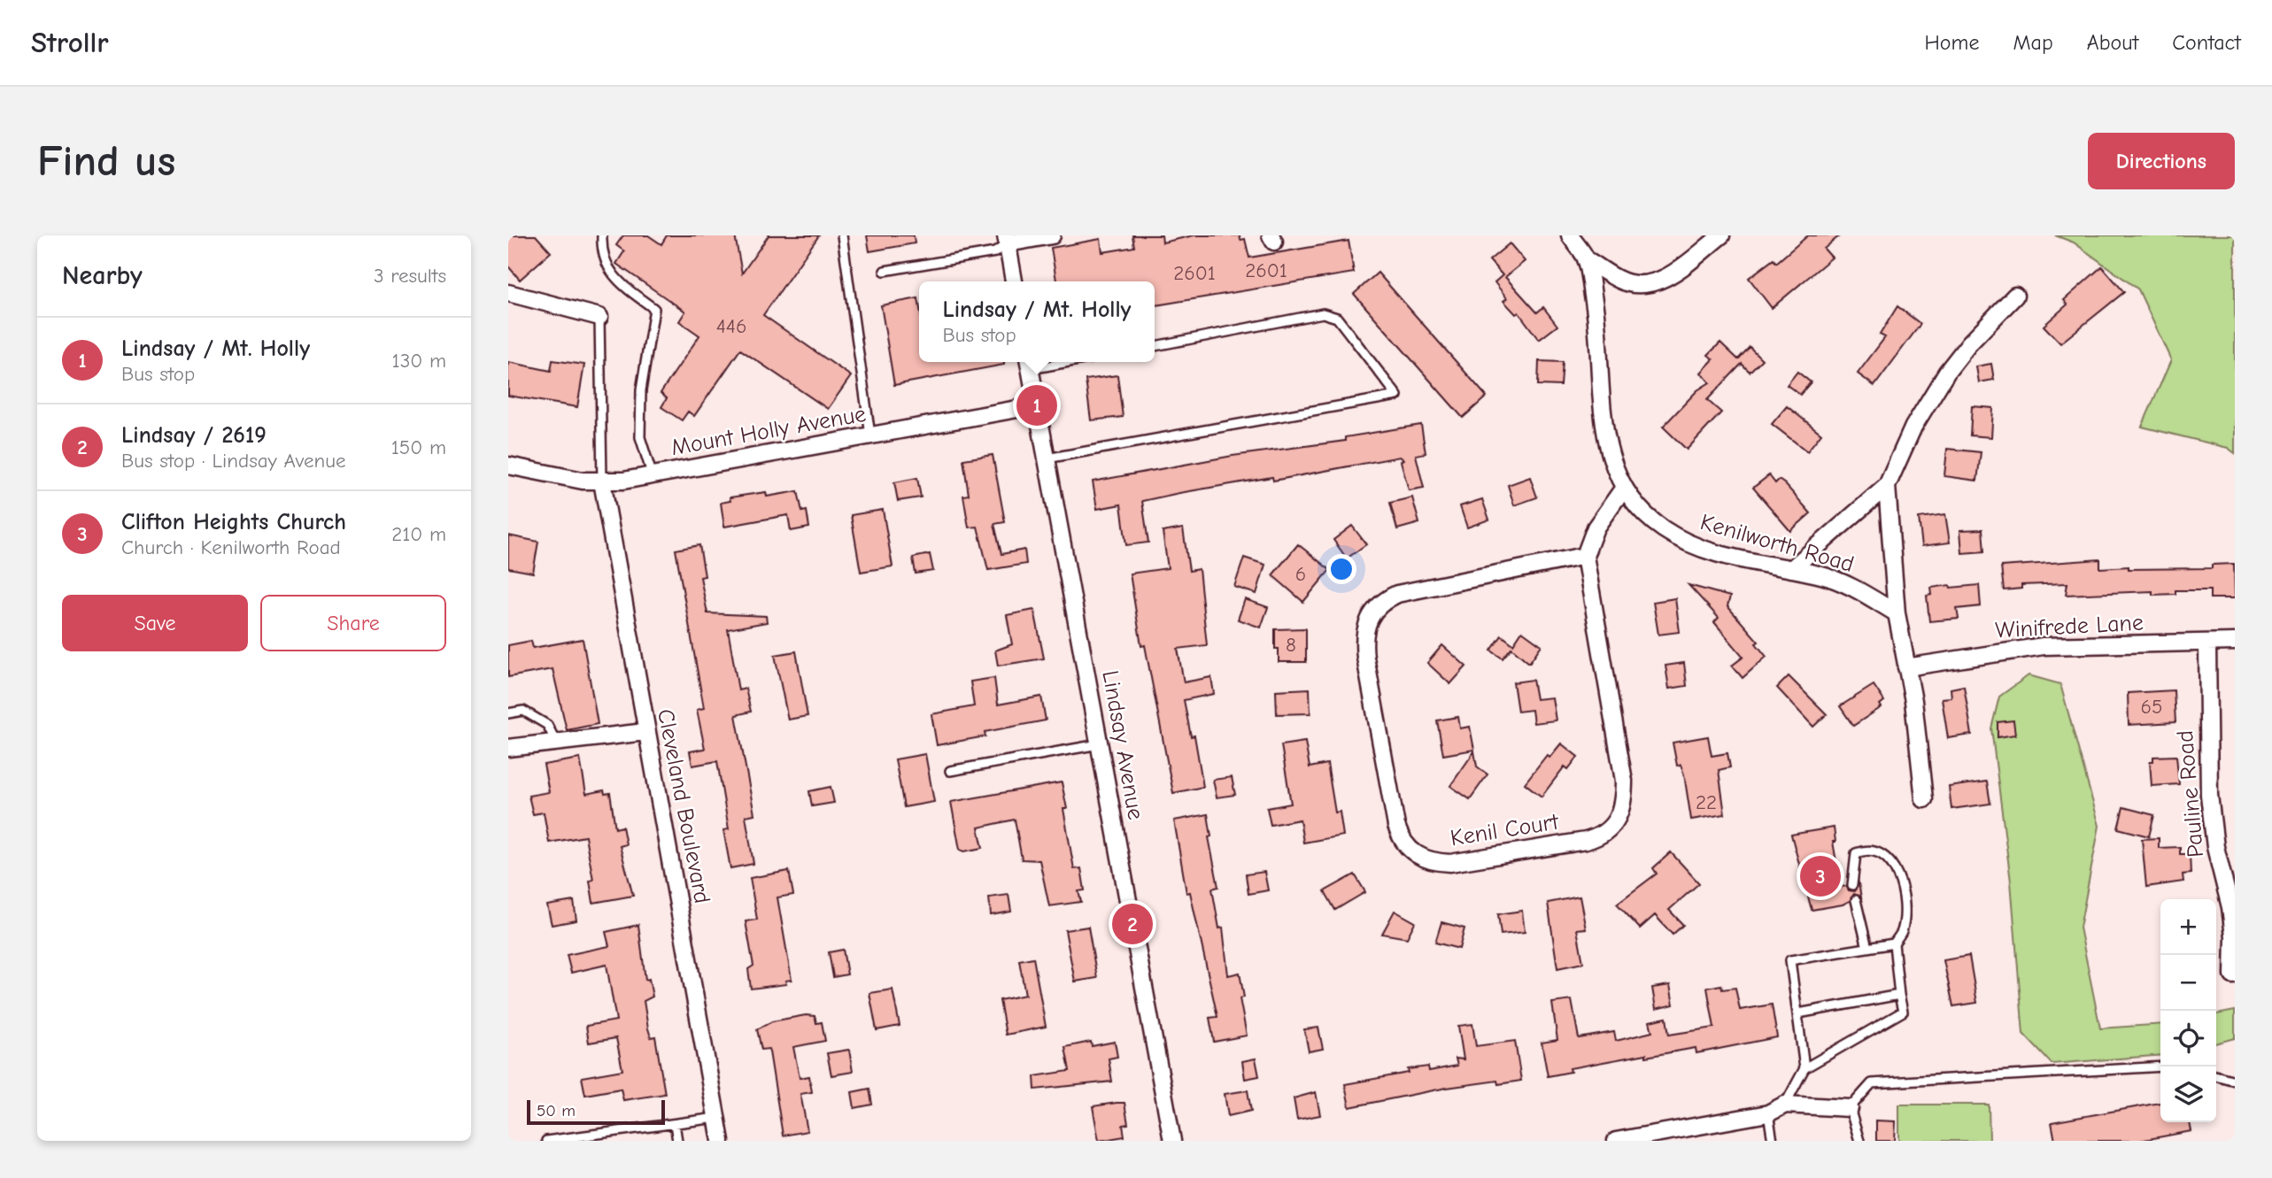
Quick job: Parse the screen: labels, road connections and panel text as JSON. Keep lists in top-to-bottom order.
{
  "streets": {
    "street": [
      "Mount Holly Avenue",
      "Kenilworth Road",
      "Winifrede Lane",
      "Lindsay Avenue",
      "Pauline Road",
      "Cleveland Boulevard",
      "Kenil Court"
    ]
  },
  "crossings": [
    ["Mount Holly Avenue", "Lindsay Avenue"],
    ["Mount Holly Avenue", "Cleveland Boulevard"],
    ["Winifrede Lane", "Pauline Road"]
  ],
  "house_numbers": [
    "2601",
    "2601",
    "446",
    "6",
    "8",
    "65",
    "22"
  ],
  "scale_bar": "50 m",
  "page": {
    "header": "Strollr",
    "nav": [
      "Home",
      "Map",
      "About",
      "Contact"
    ],
    "buttons": [
      "Directions",
      ["Save", "Share"]
    ],
    "title": "Find us",
    "heading": ["Nearby", "3 results"],
    "popup": ["Lindsay / Mt. Holly", "Bus stop"],
    "list": [
      {
        "mark": "1",
        "name": "Lindsay / Mt. Holly",
        "note": "Bus stop",
        "value": "130 m"
      },
      {
        "mark": "2",
        "name": "Lindsay / 2619",
        "note": "Bus stop · Lindsay Avenue",
        "value": "150 m"
      },
      {
        "mark": "3",
        "name": "Clifton Heights Church",
        "note": "Church · Kenilworth Road",
        "value": "210 m"
      }
    ],
    "pins": ["1", "3", "2"],
    "map_buttons": ["+", "−"],
    "scale": "50 m"
  }
}
